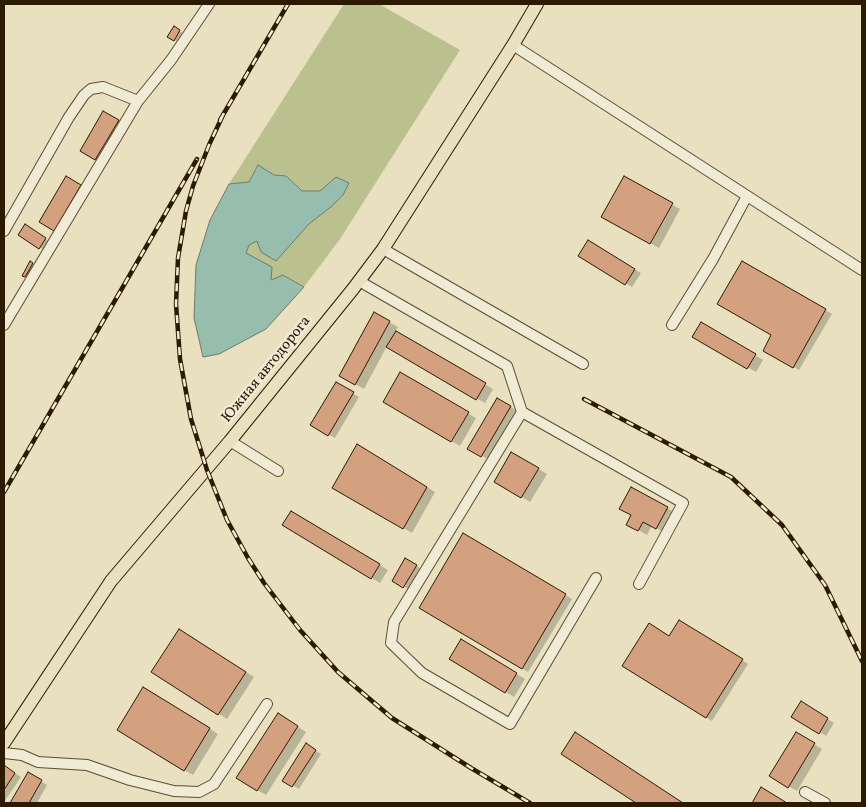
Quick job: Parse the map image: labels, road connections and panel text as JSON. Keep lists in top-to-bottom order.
{
  "streets": {
    "main road": ["Южная автодорога"]
  }
}
